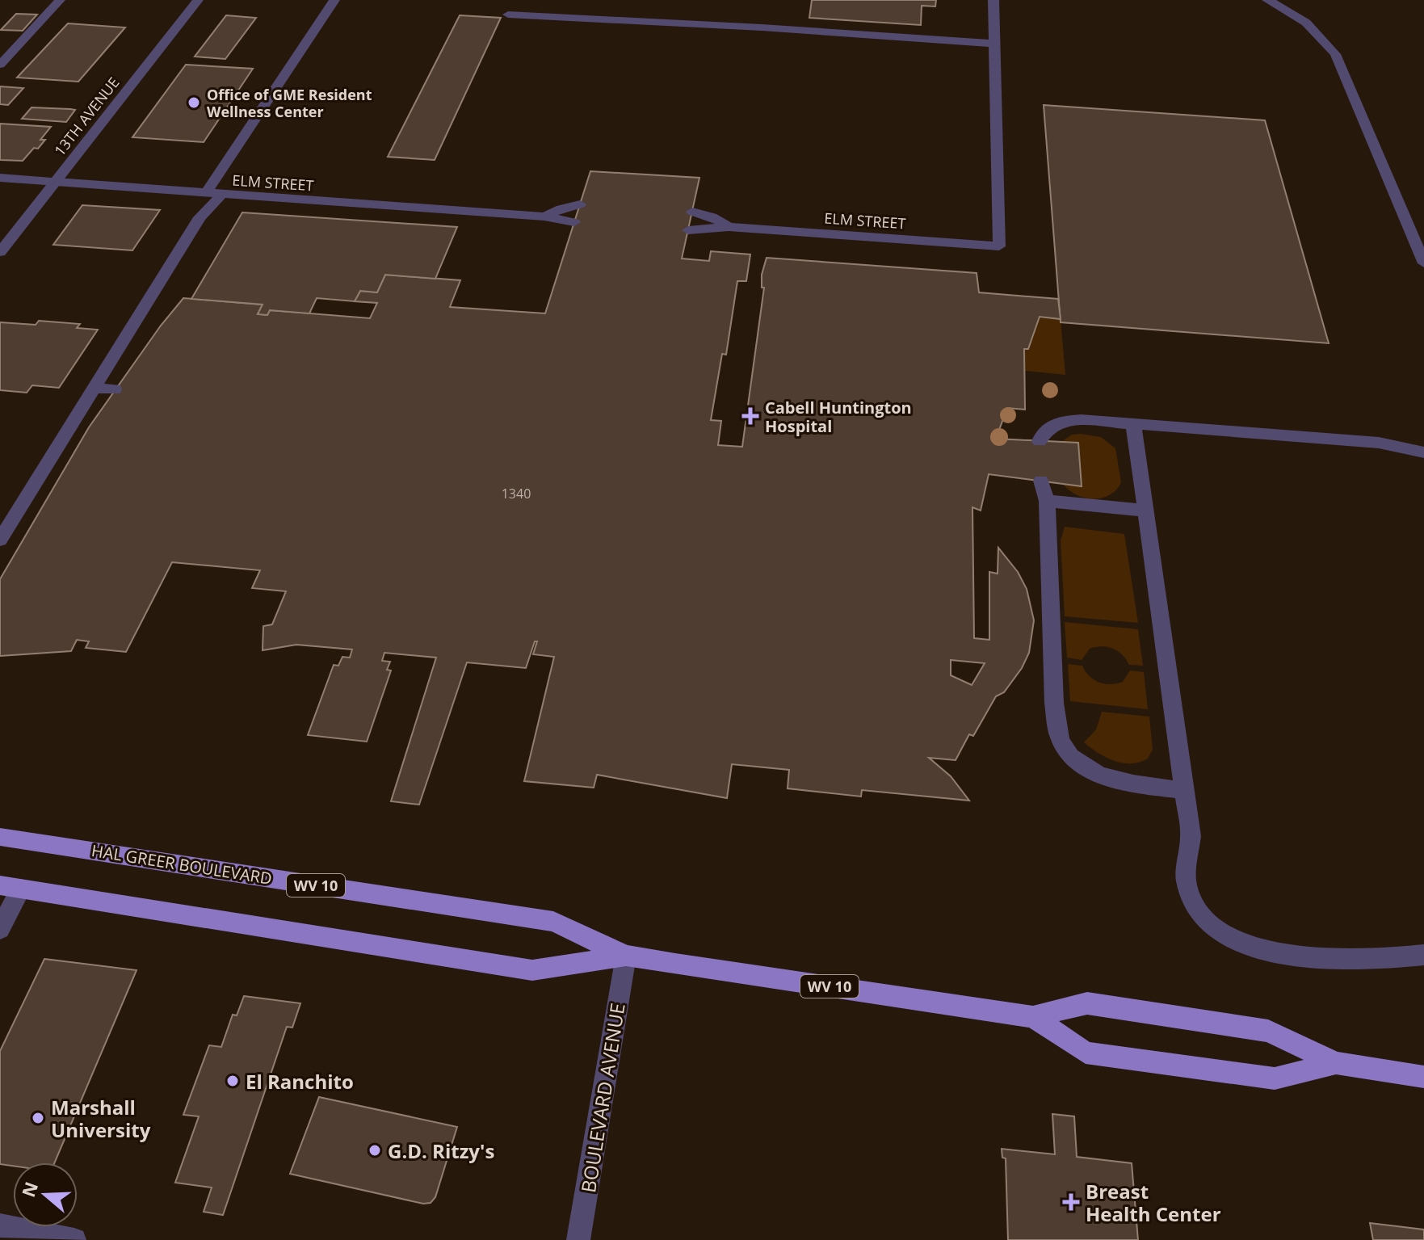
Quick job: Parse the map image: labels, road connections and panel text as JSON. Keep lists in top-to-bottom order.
{
  "streets": {
    "main road": ["HAL GREER BOULEVARD", "WV 10"],
    "street": ["13TH AVENUE", "ELM STREET", "BOULEVARD AVENUE"]
  },
  "crossings": [
    ["13TH AVENUE", "ELM STREET"],
    ["HAL GREER BOULEVARD", "BOULEVARD AVENUE"]
  ],
  "places": {
    "other": [
      "Office of GME Resident Wellness Center",
      "El Ranchito",
      "Marshall University",
      "G.D. Ritzy's"
    ],
    "health": ["Cabell Huntington Hospital", "Breast Health Center"]
  },
  "house_numbers": ["1340"],
  "north": "left"
}
